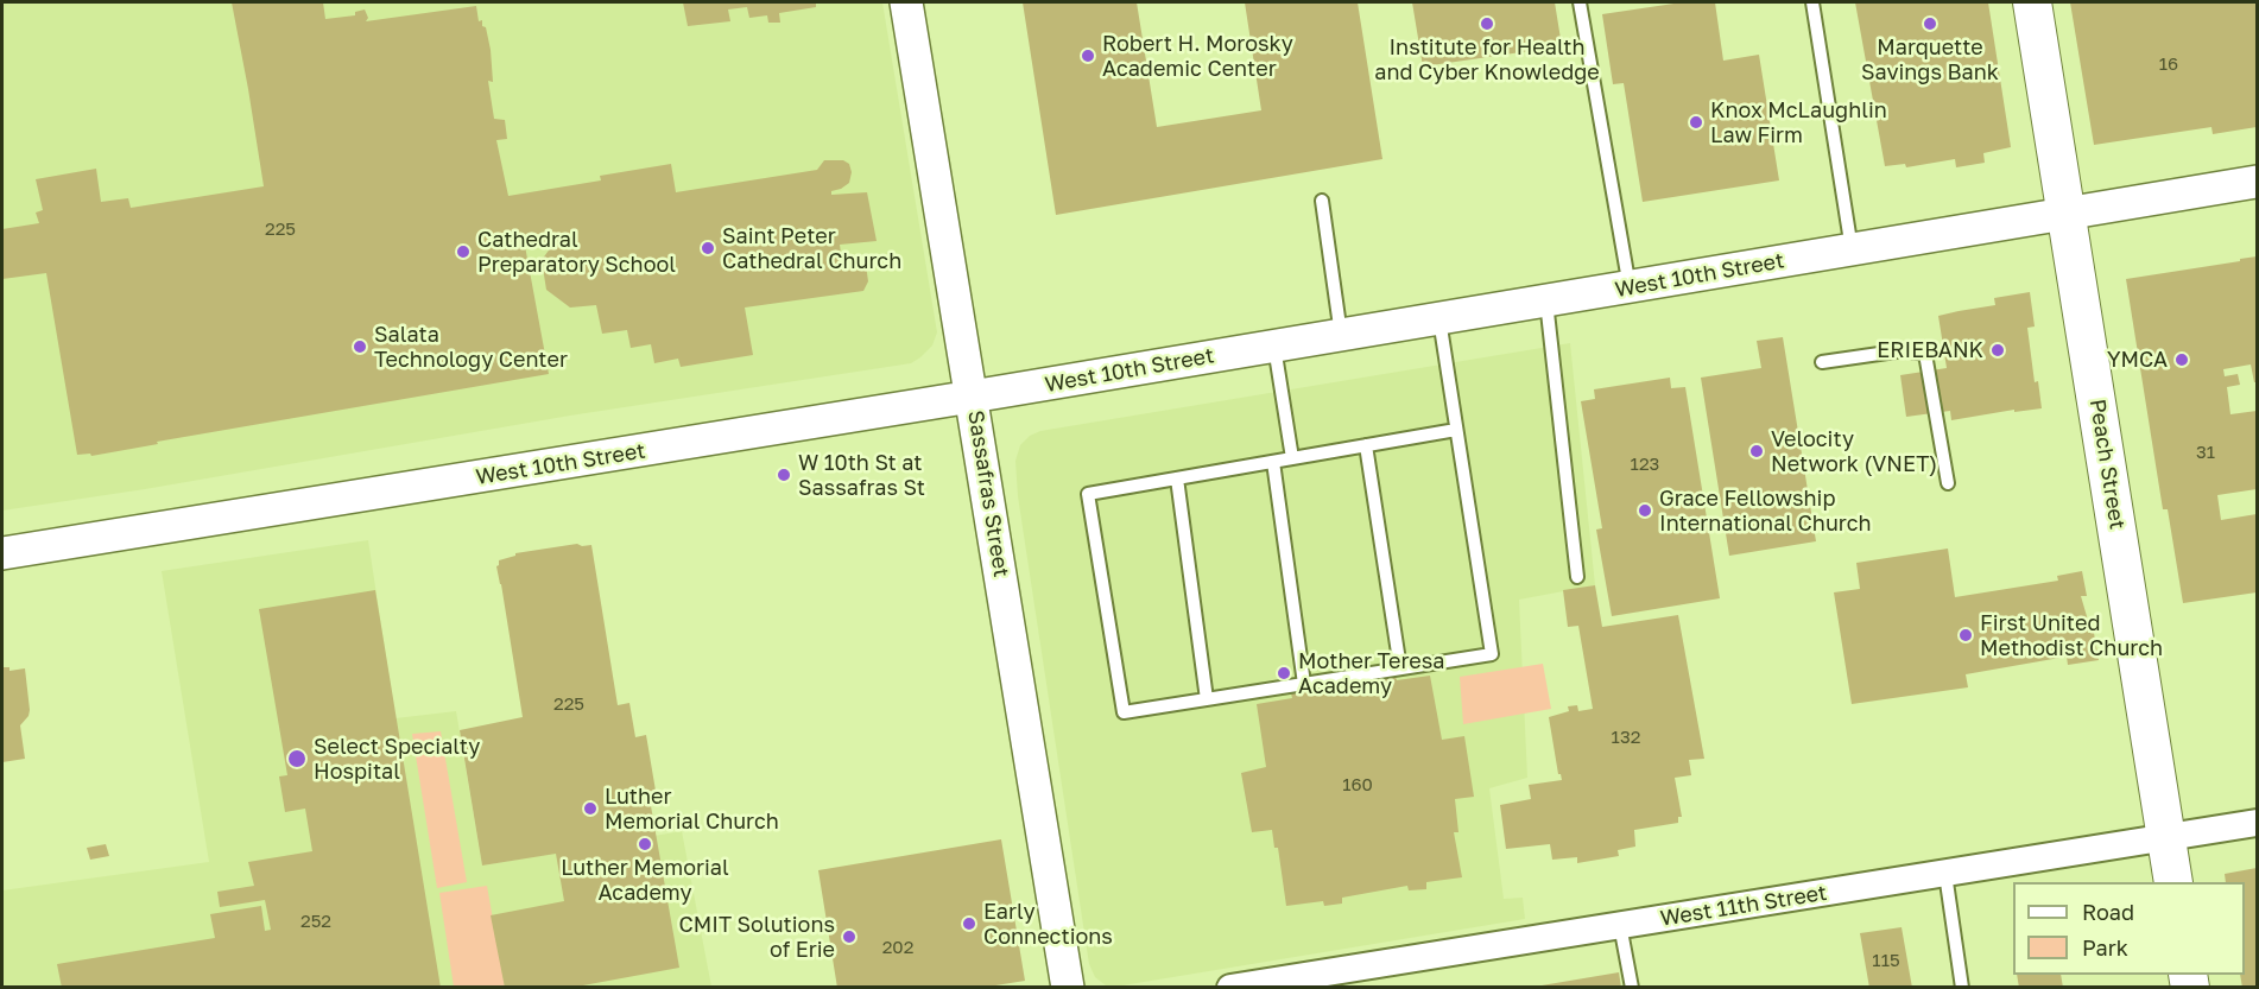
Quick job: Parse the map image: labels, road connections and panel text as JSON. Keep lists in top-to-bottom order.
{
  "streets": {
    "main road": ["Peach Street"],
    "street": ["West 10th Street", "Sassafras Street", "West 11th Street"]
  },
  "crossings": [
    ["West 10th Street", "Peach Street"],
    ["West 10th Street", "Sassafras Street"],
    ["Peach Street", "West 11th Street"]
  ],
  "places": [
    "Institute for Health and Cyber Knowledge",
    "Marquette Savings Bank",
    "Robert H. Morosky Academic Center",
    "Knox McLaughlin Law Firm",
    "Saint Peter Cathedral Church",
    "Cathedral Preparatory School",
    "Salata Technology Center",
    "ERIEBANK",
    "YMCA",
    "Velocity Network (VNET)",
    "W 10th St at Sassafras St",
    "Grace Fellowship International Church",
    "First United Methodist Church",
    "Mother Teresa Academy",
    "Select Specialty Hospital",
    "Luther Memorial Church",
    "Luther Memorial Academy",
    "Early Connections",
    "CMIT Solutions of Erie"
  ],
  "house_numbers": [
    "16",
    "225",
    "31",
    "123",
    "225",
    "132",
    "160",
    "252",
    "202",
    "115"
  ],
  "legend": ["Road", "Park"]
}
